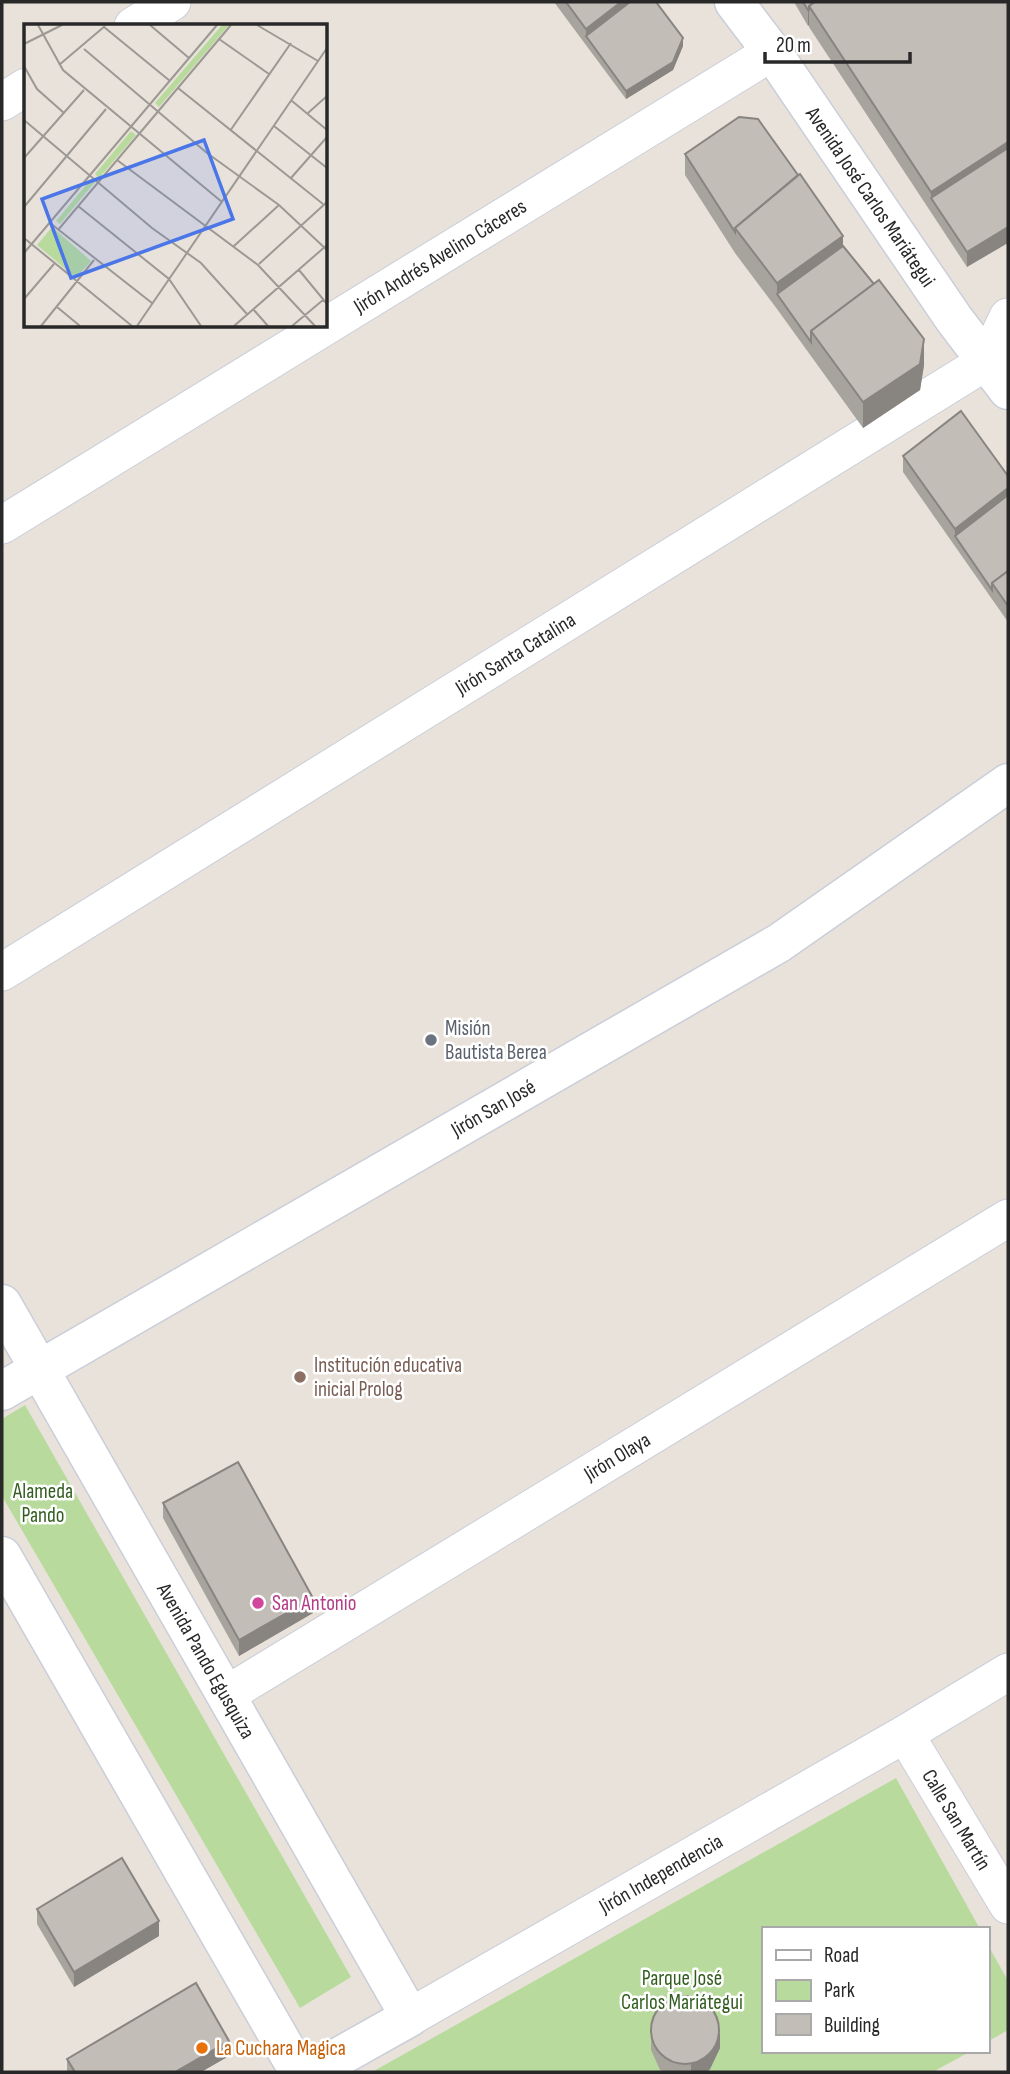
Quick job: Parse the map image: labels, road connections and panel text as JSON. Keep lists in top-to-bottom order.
{
  "streets": {
    "street": [
      "Avenida José Carlos Mariátegui",
      "Jirón Andrés Avelino Cáceres",
      "Jirón Santa Catalina",
      "Jirón San José",
      "Jirón Olaya",
      "Avenida Pando Egusquiza",
      "Calle San Martín",
      "Jirón Independencia"
    ]
  },
  "crossings": [
    ["Avenida José Carlos Mariátegui", "Jirón Andrés Avelino Cáceres"],
    ["Avenida José Carlos Mariátegui", "Jirón Santa Catalina"],
    ["Jirón San José", "Avenida Pando Egusquiza"],
    ["Jirón Olaya", "Avenida Pando Egusquiza"],
    ["Avenida Pando Egusquiza", "Jirón Independencia"],
    ["Calle San Martín", "Jirón Independencia"]
  ],
  "parks": ["Alameda Pando", "Parque José Carlos Mariátegui"],
  "places": [
    "Misión Bautista Berea",
    "Institución educativa inicial Prolog",
    "San Antonio",
    "La Cuchara Magica"
  ],
  "legend": ["Road", "Park", "Building"],
  "scale_bar": "20 m"
}
